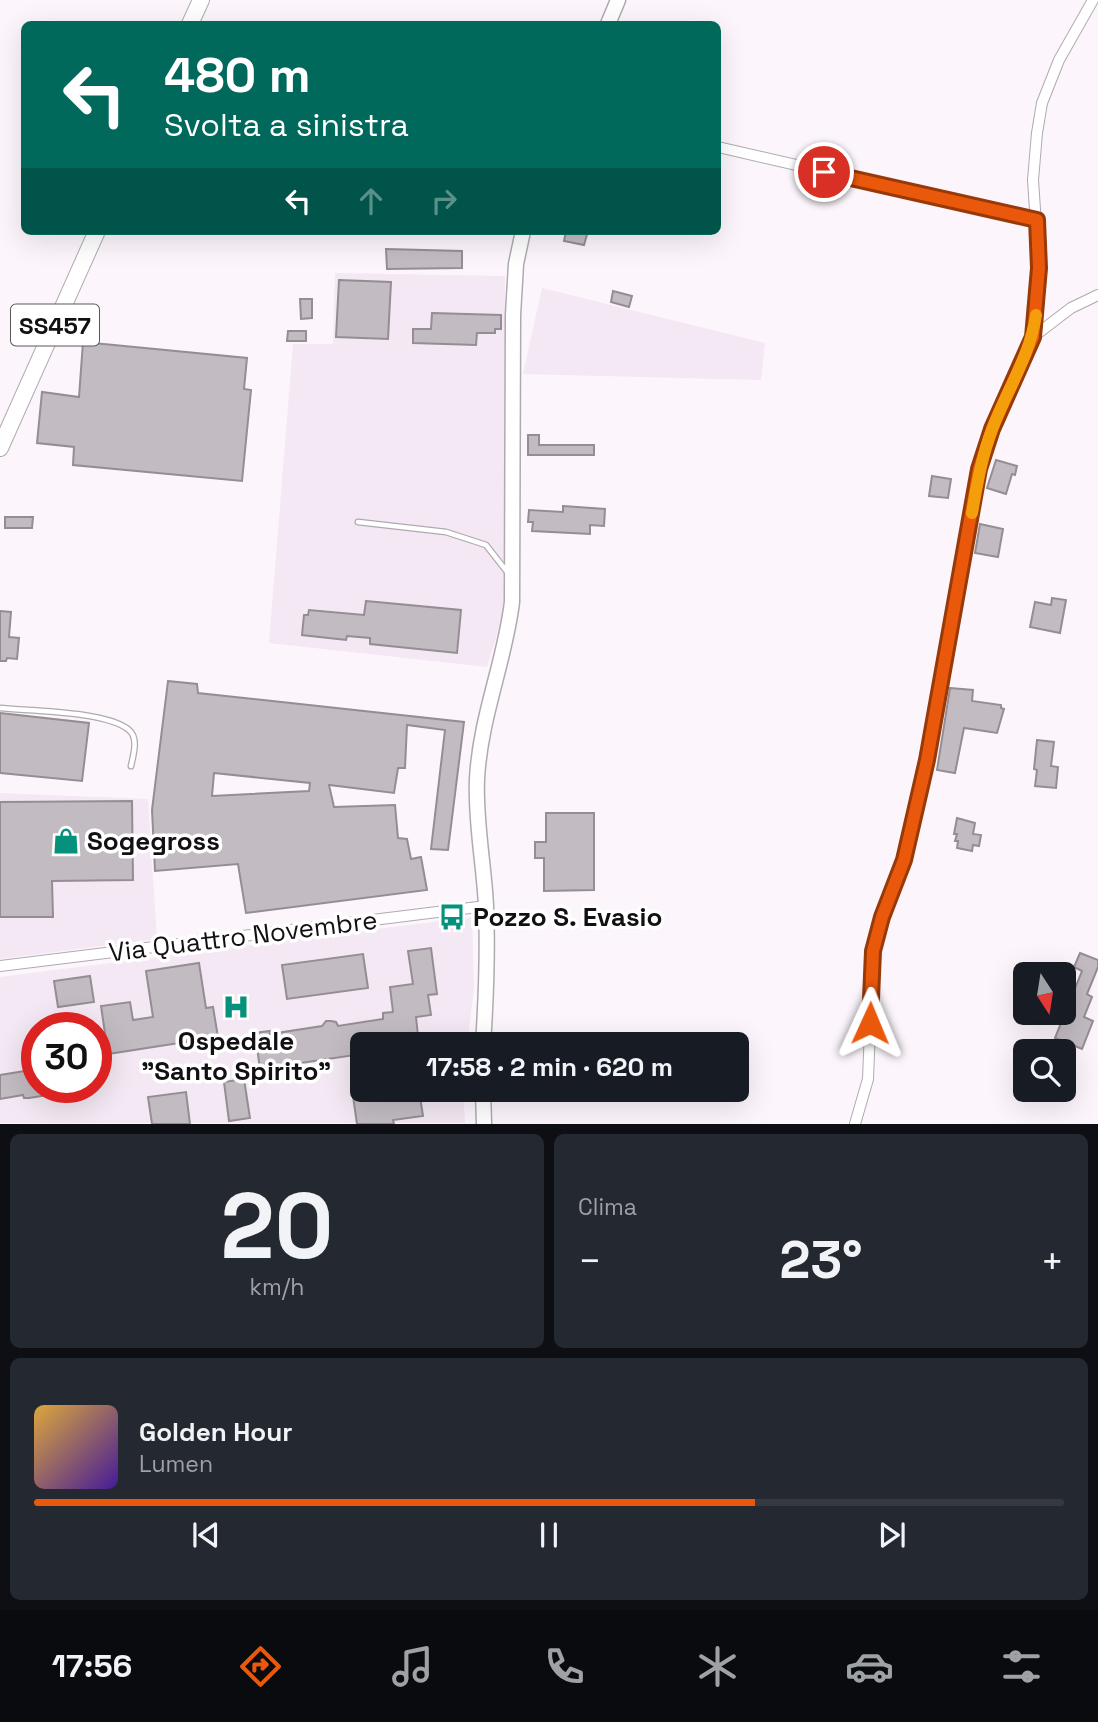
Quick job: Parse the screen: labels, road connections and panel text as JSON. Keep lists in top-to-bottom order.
{
  "streets": {
    "main road": ["SS457"],
    "street": ["Via Quattro Novembre"]
  },
  "places": {
    "shop": ["Sogegross"],
    "bus stop": ["Pozzo S. Evasio"],
    "hospital": ["Ospedale \"Santo Spirito\""]
  },
  "north": "bottom",
  "page": {
    "turn": ["480 m", "Svolta a sinistra"],
    "limit": "30",
    "trip": "17:58 · 2 min · 620 m",
    "tile": [
      ["20", "km/h"],
      "Clima"
    ],
    "heat": ["−", "23°", "+"],
    "song": ["Golden Hour", "Lumen"],
    "tabs": "17:56"
  }
}
